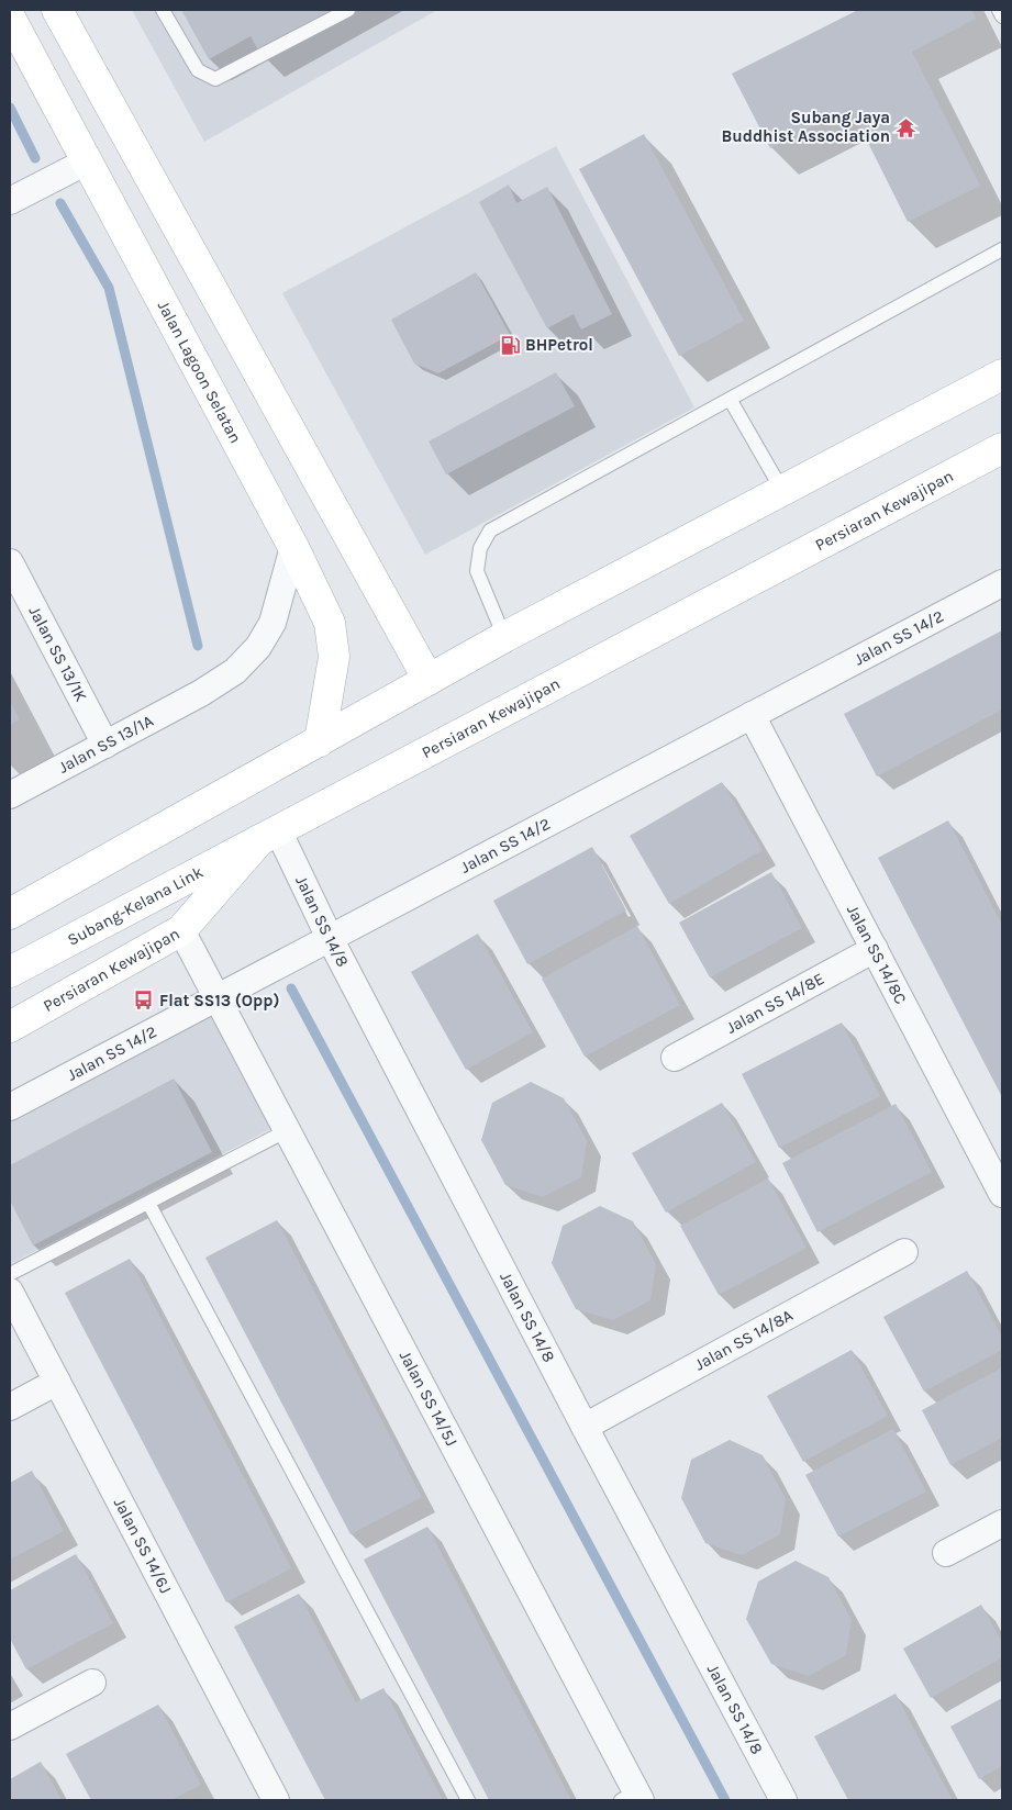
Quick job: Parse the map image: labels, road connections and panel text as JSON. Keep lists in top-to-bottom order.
{
  "streets": {
    "main road": ["Jalan Lagoon Selatan", "Persiaran Kewajipan", "Subang-Kelana Link"],
    "street": [
      "Jalan SS 14/2",
      "Jalan SS 13/1K",
      "Jalan SS 13/1A",
      "Jalan SS 14/8",
      "Jalan SS 14/8C",
      "Jalan SS 14/8E",
      "Jalan SS 14/8A",
      "Jalan SS 14/5J",
      "Jalan SS 14/6J"
    ]
  },
  "crossings": [
    ["Jalan Lagoon Selatan", "Jalan SS 13/1A"],
    ["Persiaran Kewajipan", "Subang-Kelana Link"],
    ["Persiaran Kewajipan", "Jalan SS 14/8"],
    ["Persiaran Kewajipan", "Jalan SS 14/5J"],
    ["Jalan SS 14/2", "Jalan SS 14/8"],
    ["Jalan SS 14/2", "Jalan SS 14/8C"],
    ["Jalan SS 14/2", "Jalan SS 14/5J"],
    ["Jalan SS 13/1K", "Jalan SS 13/1A"],
    ["Subang-Kelana Link", "Jalan SS 14/8"],
    ["Jalan SS 14/8", "Jalan SS 14/8A"],
    ["Jalan SS 14/8C", "Jalan SS 14/8E"]
  ],
  "places": {
    "temple": ["Subang Jaya Buddhist Association"],
    "fuel station": ["BHPetrol"],
    "bus stop": ["Flat SS13 (Opp)"]
  }
}
